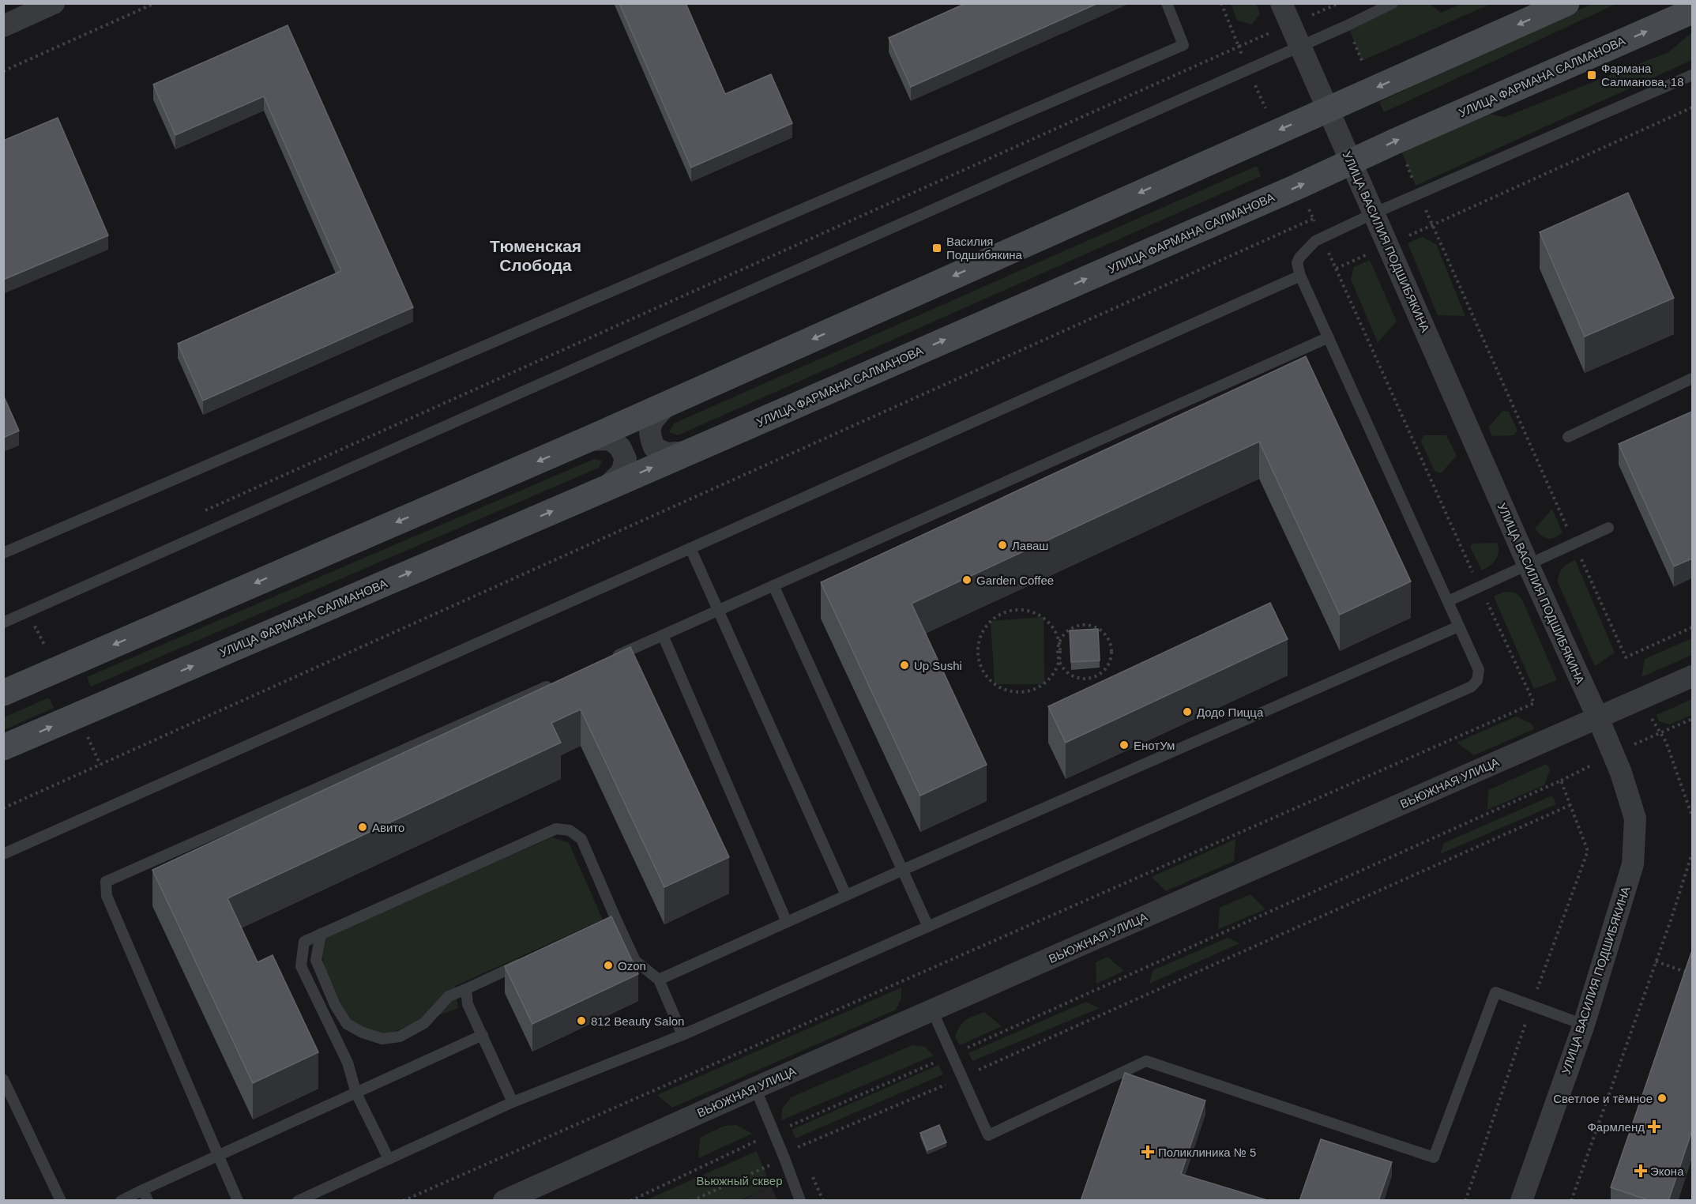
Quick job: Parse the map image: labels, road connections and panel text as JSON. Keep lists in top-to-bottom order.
{
  "streets": {
    "street": ["УЛИЦА ФАРМАНА САЛМАНОВА", "УЛИЦА ВАСИЛИЯ ПОДШИБЯКИНА", "ВЬЮЖНАЯ УЛИЦА"]
  },
  "crossings": [
    ["УЛИЦА ФАРМАНА САЛМАНОВА", "УЛИЦА ВАСИЛИЯ ПОДШИБЯКИНА"],
    ["УЛИЦА ВАСИЛИЯ ПОДШИБЯКИНА", "ВЬЮЖНАЯ УЛИЦА"]
  ],
  "districts": ["Тюменская Слобода"],
  "parks": ["Вьюжный сквер"],
  "places": {
    "transit": ["Фармана Салманова, 18", "Василия Подшибякина"],
    "other": [
      "Лаваш",
      "Garden Coffee",
      "Up Sushi",
      "Додо Пицца",
      "ЕнотУм",
      "Авито",
      "Ozon",
      "812 Beauty Salon",
      "Светлое и тёмное"
    ],
    "health": ["Фармленд", "Поликлиника № 5", "Экона"]
  }
}
